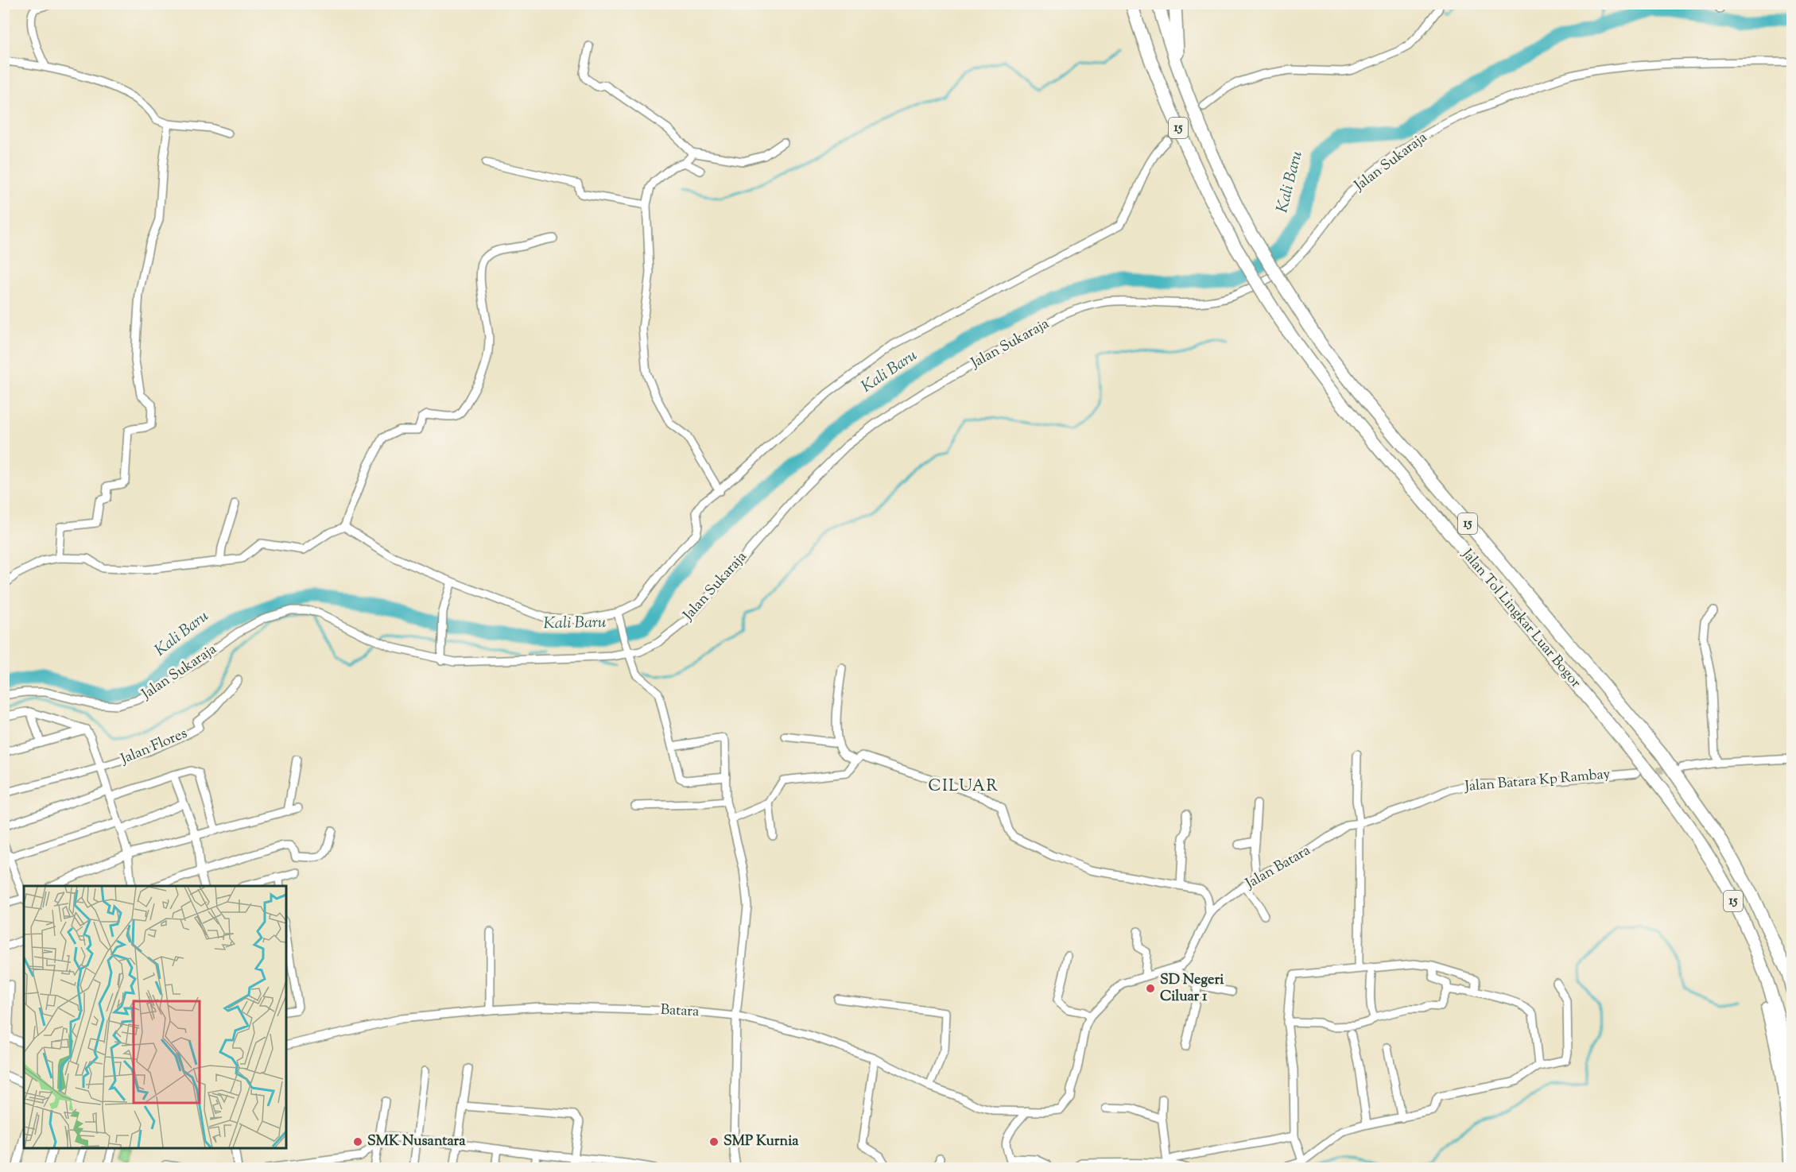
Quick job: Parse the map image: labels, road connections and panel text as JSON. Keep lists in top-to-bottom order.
{
  "streets": {
    "highway": ["15", "Jalan Tol Lingkar Luar Bogor"],
    "street": [
      "Jalan Sukaraja",
      "Jalan Flores",
      "Jalan Batara Kp Rambay",
      "Jalan Batara",
      "Batara"
    ]
  },
  "crossings": [
    ["Jalan Batara Kp Rambay", "Jalan Batara"],
    ["Jalan Batara", "Batara"]
  ],
  "districts": ["CILUAR"],
  "water": ["Kali Baru"],
  "places": ["SD Negeri Ciluar 1", "SMK Nusantara", "SMP Kurnia"]
}
